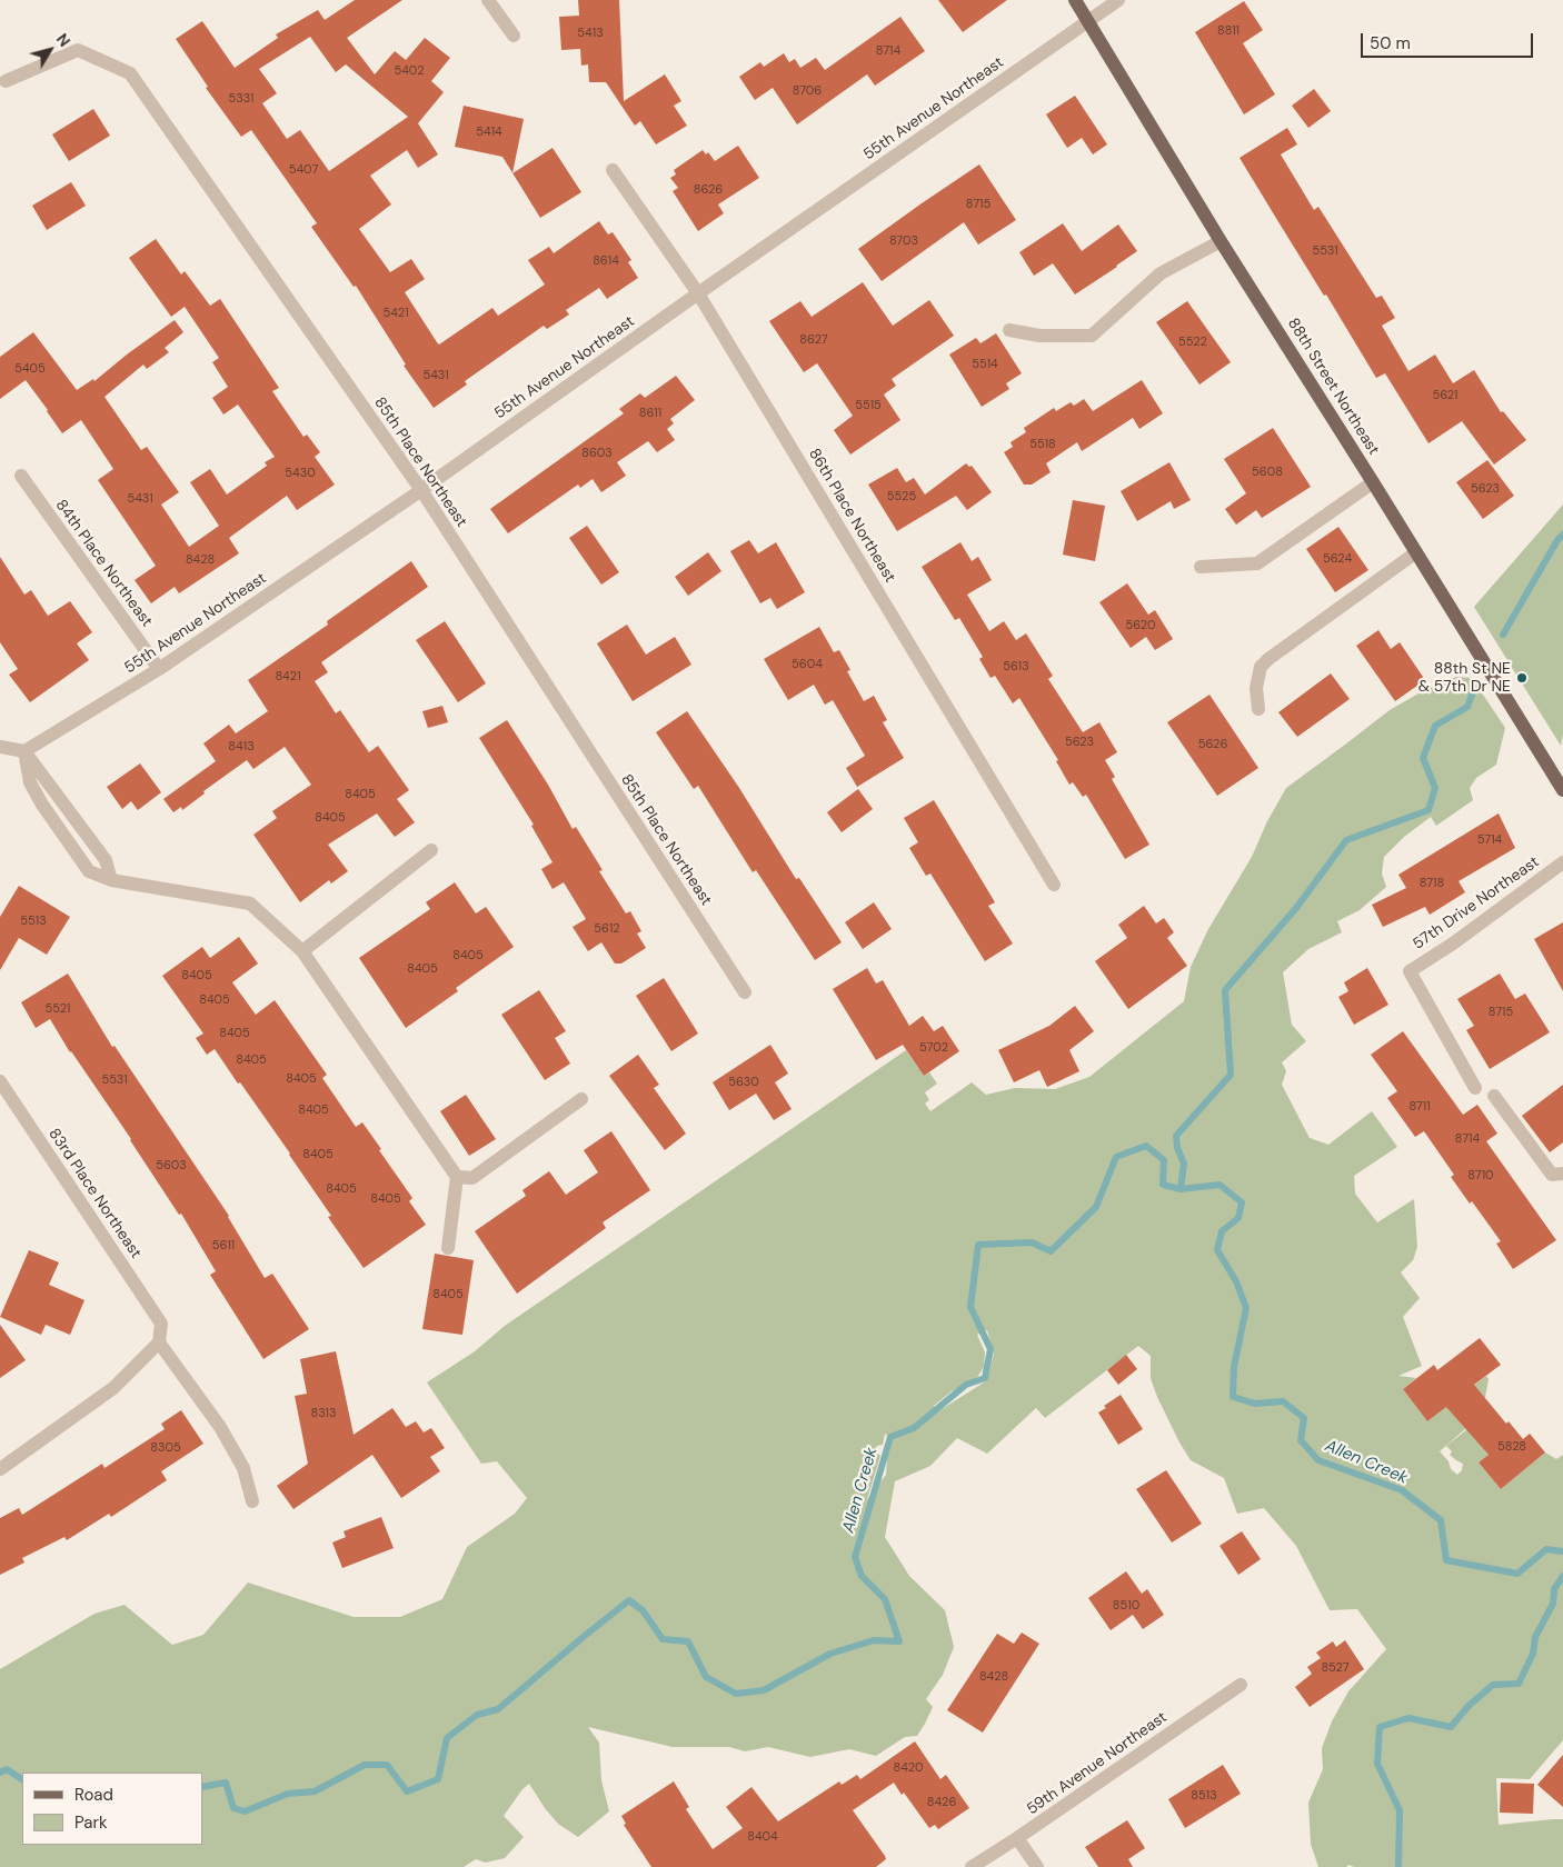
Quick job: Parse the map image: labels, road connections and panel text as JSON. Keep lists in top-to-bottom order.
{
  "streets": {
    "main road": ["88th Street Northeast"],
    "street": [
      "55th Avenue Northeast",
      "85th Place Northeast",
      "86th Place Northeast",
      "84th Place Northeast",
      "57th Drive Northeast",
      "83rd Place Northeast",
      "59th Avenue Northeast"
    ]
  },
  "crossings": [
    ["55th Avenue Northeast", "88th Street Northeast"],
    ["55th Avenue Northeast", "85th Place Northeast"],
    ["55th Avenue Northeast", "86th Place Northeast"],
    ["55th Avenue Northeast", "84th Place Northeast"]
  ],
  "water": ["Allen Creek"],
  "places": ["88th St NE & 57th Dr NE"],
  "house_numbers": [
    "8811",
    "5413",
    "8714",
    "5402",
    "8706",
    "5331",
    "5414",
    "5407",
    "8626",
    "8715",
    "8703",
    "5531",
    "8614",
    "5421",
    "8627",
    "5522",
    "5514",
    "5405",
    "5431",
    "5621",
    "5515",
    "8611",
    "5518",
    "8603",
    "5608",
    "5430",
    "5623",
    "5525",
    "5431",
    "5624",
    "8428",
    "5620",
    "5604",
    "5613",
    "8421",
    "5623",
    "5626",
    "8413",
    "8405",
    "8405",
    "5714",
    "8718",
    "5513",
    "5612",
    "8405",
    "8405",
    "8405",
    "8405",
    "5521",
    "8715",
    "8405",
    "5702",
    "8405",
    "8405",
    "5531",
    "5630",
    "8711",
    "8405",
    "8714",
    "8405",
    "5603",
    "8710",
    "8405",
    "8405",
    "5611",
    "8405",
    "8313",
    "5828",
    "8305",
    "8510",
    "8527",
    "8428",
    "8420",
    "8513",
    "8426",
    "8404"
  ],
  "legend": ["Road", "Park"],
  "scale_bar": "50 m",
  "north": "top right"
}
